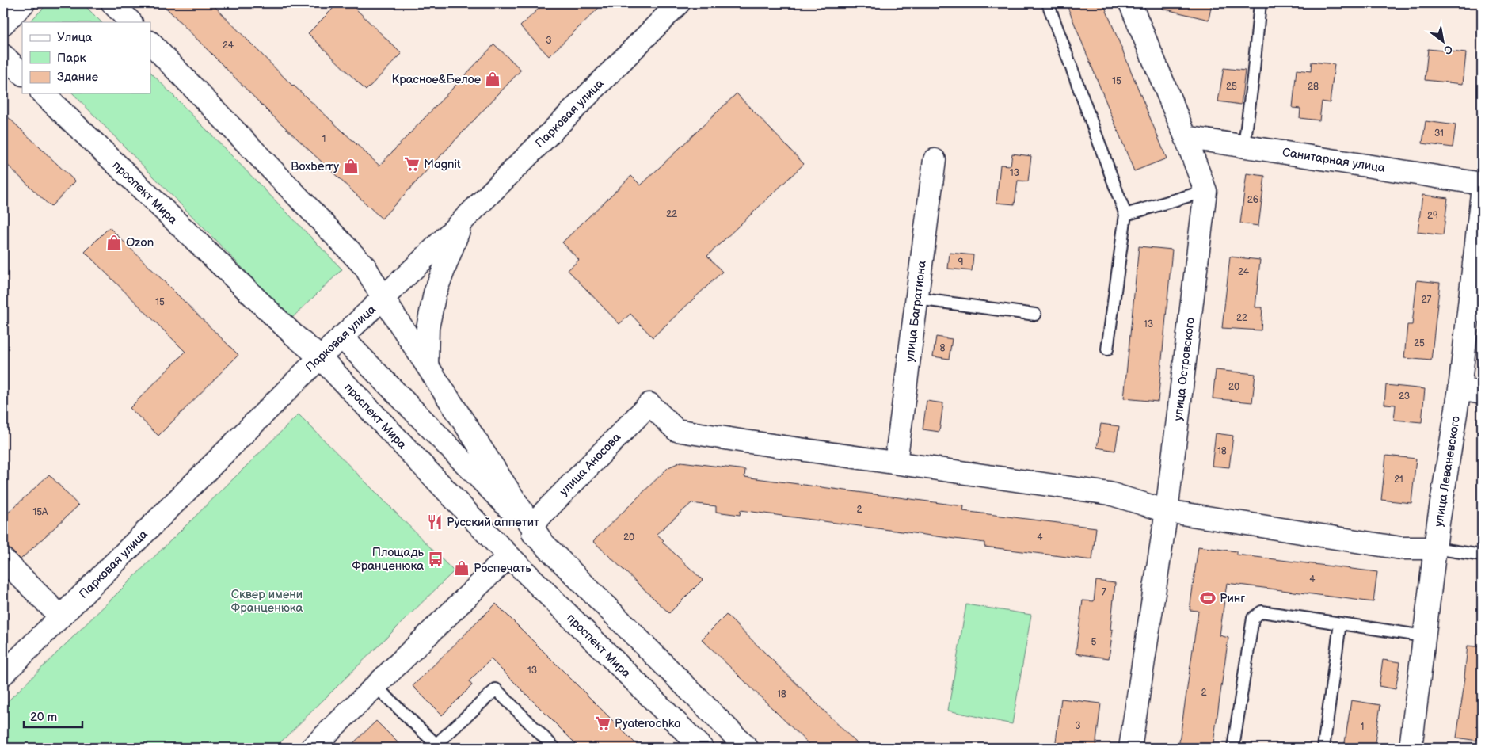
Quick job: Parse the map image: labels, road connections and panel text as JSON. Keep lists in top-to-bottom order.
{
  "streets": {
    "street": [
      "Парковая улица",
      "Санитарная улица",
      "проспект Мира",
      "улица Багратиона",
      "улица Островского",
      "улица Аносова",
      "улица Леваневского"
    ]
  },
  "crossings": [
    ["Парковая улица", "проспект Мира"],
    ["Санитарная улица", "улица Островского"],
    ["улица Багратиона", "улица Аносова"]
  ],
  "parks": ["Сквер имени Франценюка"],
  "places": {
    "shop": [
      "Красное&Белое",
      "Boxberry",
      "Ozon",
      "Роспечать"
    ],
    "supermarket": ["Magnit", "Pyaterochka"],
    "restaurant": ["Русский аппетит"],
    "bus stop": ["Площадь Франценюка"],
    "sports": ["Ринг"]
  },
  "house_numbers": [
    "3",
    "24",
    "15",
    "25",
    "28",
    "31",
    "1",
    "13",
    "26",
    "22",
    "29",
    "9",
    "24",
    "27",
    "15",
    "22",
    "13",
    "25",
    "8",
    "20",
    "23",
    "18",
    "21",
    "2",
    "15А",
    "20",
    "4",
    "4",
    "7",
    "5",
    "13",
    "2",
    "18",
    "3",
    "1"
  ],
  "legend": ["Улица", "Парк", "Здание"],
  "scale_bar": "20 m",
  "north": "bottom right"
}
